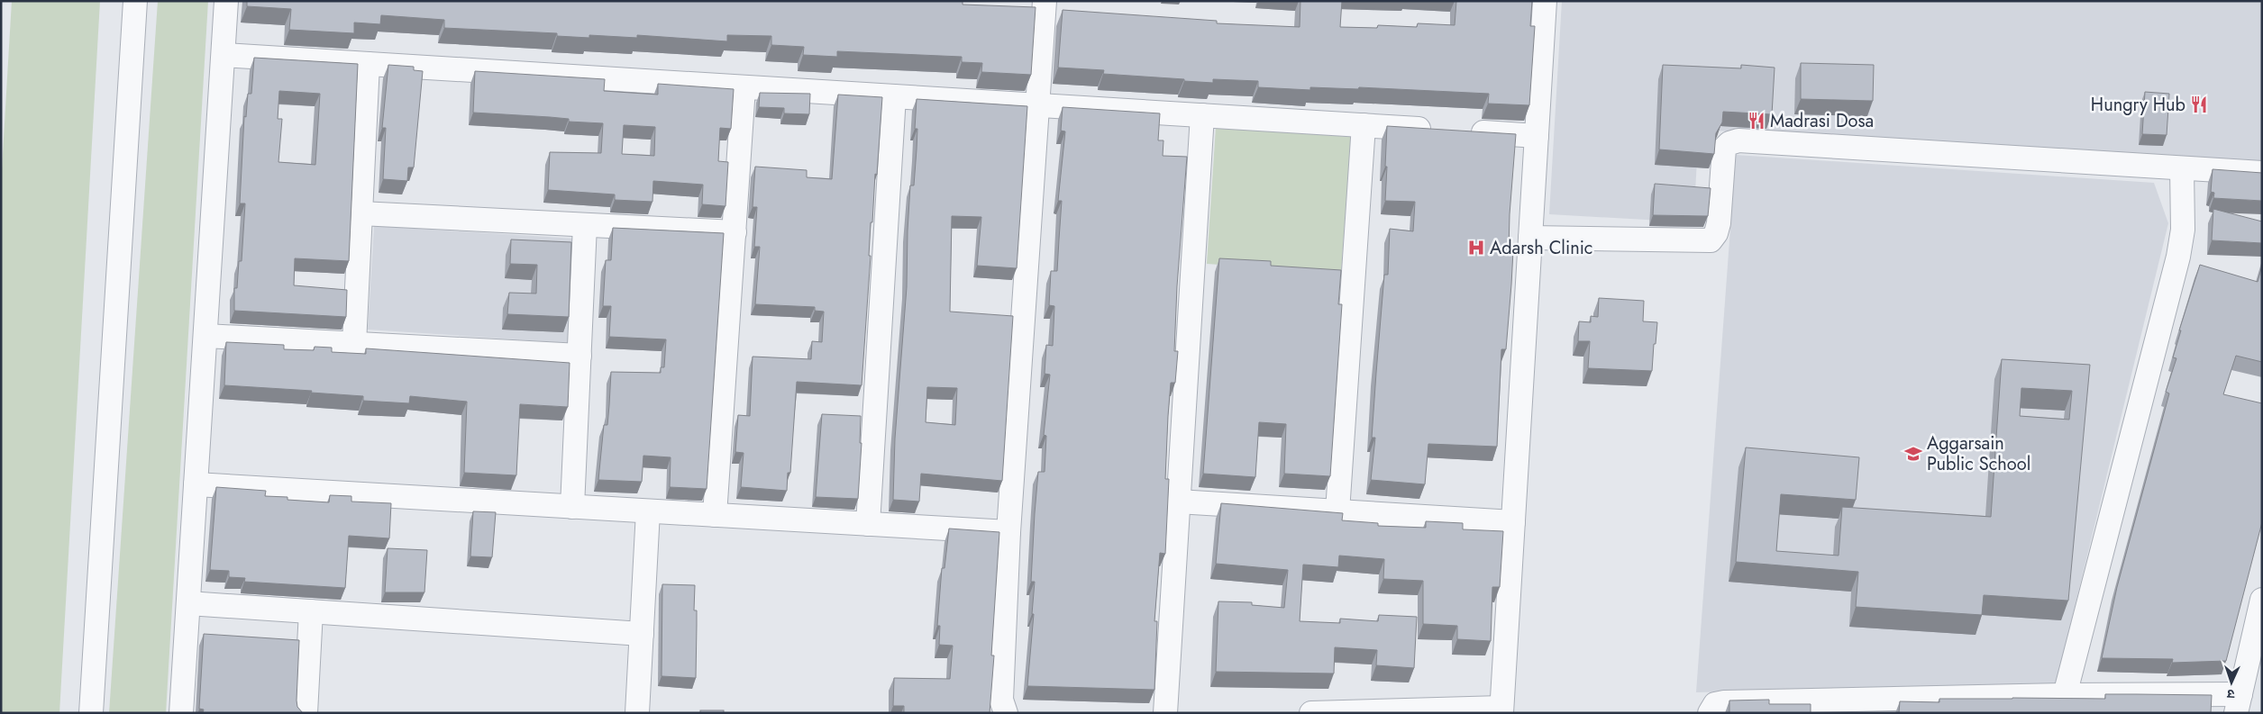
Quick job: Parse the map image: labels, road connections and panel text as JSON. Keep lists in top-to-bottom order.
{
  "places": {
    "restaurant": ["Hungry Hub", "Madrasi Dosa"],
    "hospital": ["Adarsh Clinic"],
    "school or university": ["Aggarsain Public School"]
  },
  "north": "bottom"
}
